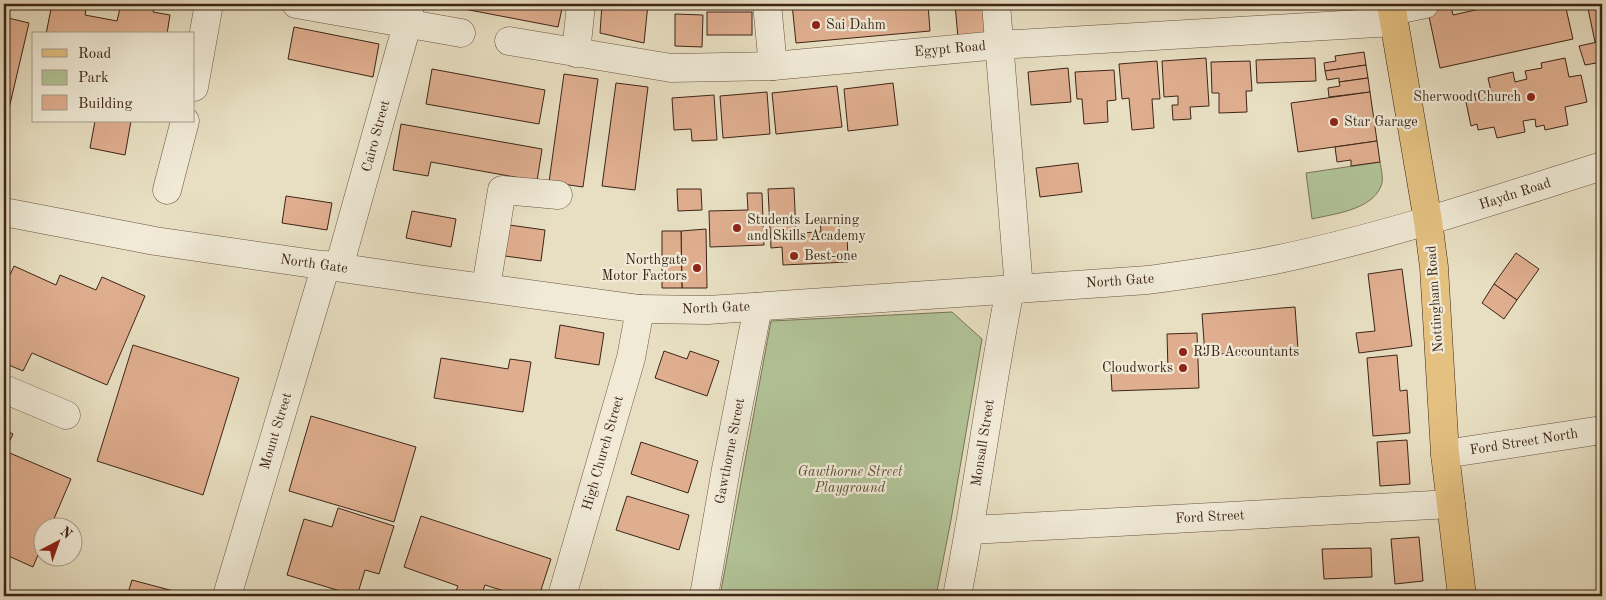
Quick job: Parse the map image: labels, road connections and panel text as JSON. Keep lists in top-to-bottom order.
{
  "streets": {
    "main road": ["Nottingham Road"],
    "street": [
      "Egypt Road",
      "Cairo Street",
      "Haydn Road",
      "North Gate",
      "Mount Street",
      "Ford Street North",
      "Monsall Street",
      "Gawthorne Street",
      "High Church Street",
      "Ford Street"
    ]
  },
  "crossings": [
    ["Egypt Road", "Nottingham Road"],
    ["Egypt Road", "Monsall Street"],
    ["Cairo Street", "North Gate"],
    ["Cairo Street", "Mount Street"],
    ["Haydn Road", "North Gate"],
    ["Haydn Road", "Nottingham Road"],
    ["North Gate", "Nottingham Road"],
    ["North Gate", "Mount Street"],
    ["North Gate", "Monsall Street"],
    ["North Gate", "Gawthorne Street"],
    ["North Gate", "High Church Street"],
    ["Nottingham Road", "Ford Street North"],
    ["Nottingham Road", "Ford Street"],
    ["Monsall Street", "Ford Street"]
  ],
  "parks": ["Gawthorne Street Playground"],
  "places": [
    "Sai Dahm",
    "Sherwood Church",
    "Star Garage",
    "Students Learning and Skills Academy",
    "Best-one",
    "Northgate Motor Factors",
    "RJB Accountants",
    "Cloudworks"
  ],
  "legend": ["Road", "Park", "Building"],
  "north": "top right"
}
